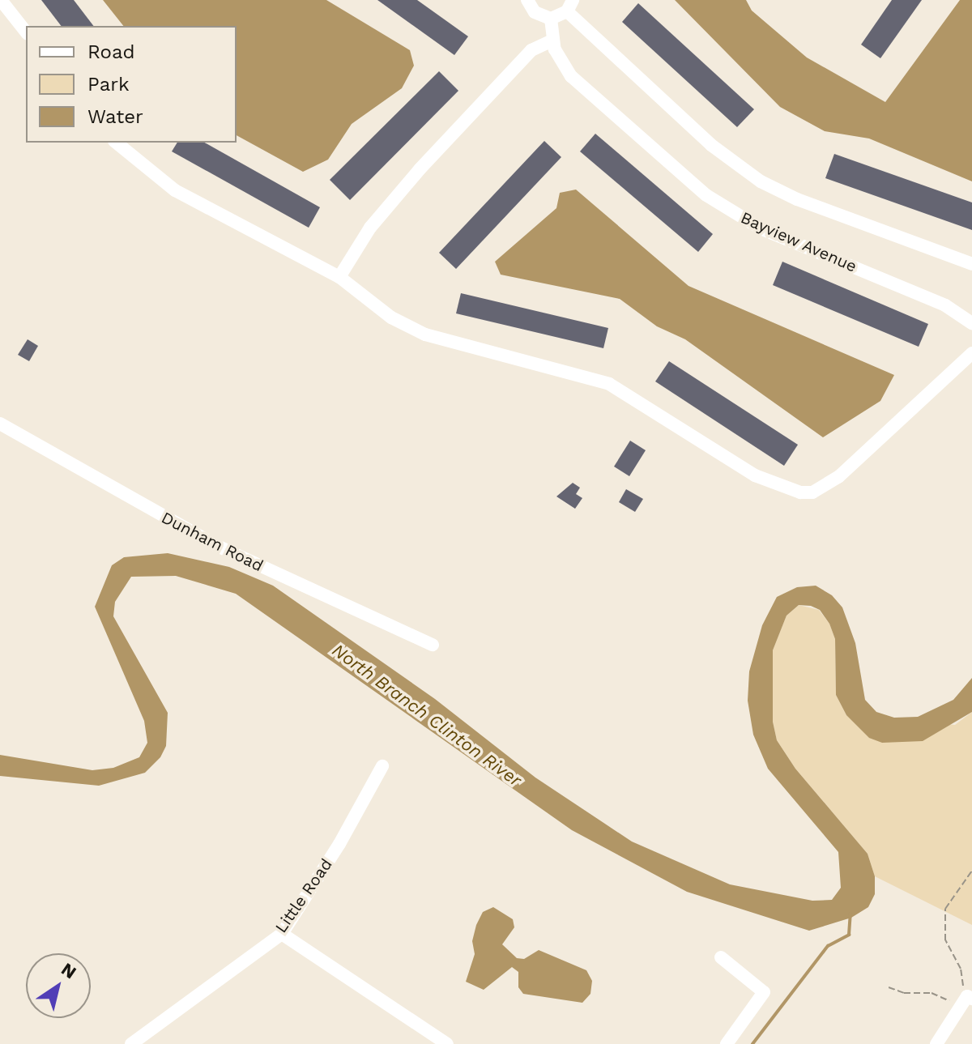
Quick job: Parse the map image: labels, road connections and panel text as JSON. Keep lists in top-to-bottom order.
{
  "streets": {
    "street": ["Bayview Avenue", "Dunham Road", "Little Road"]
  },
  "water": ["North Branch Clinton River"],
  "legend": ["Road", "Park", "Water"],
  "north": "top right"
}
